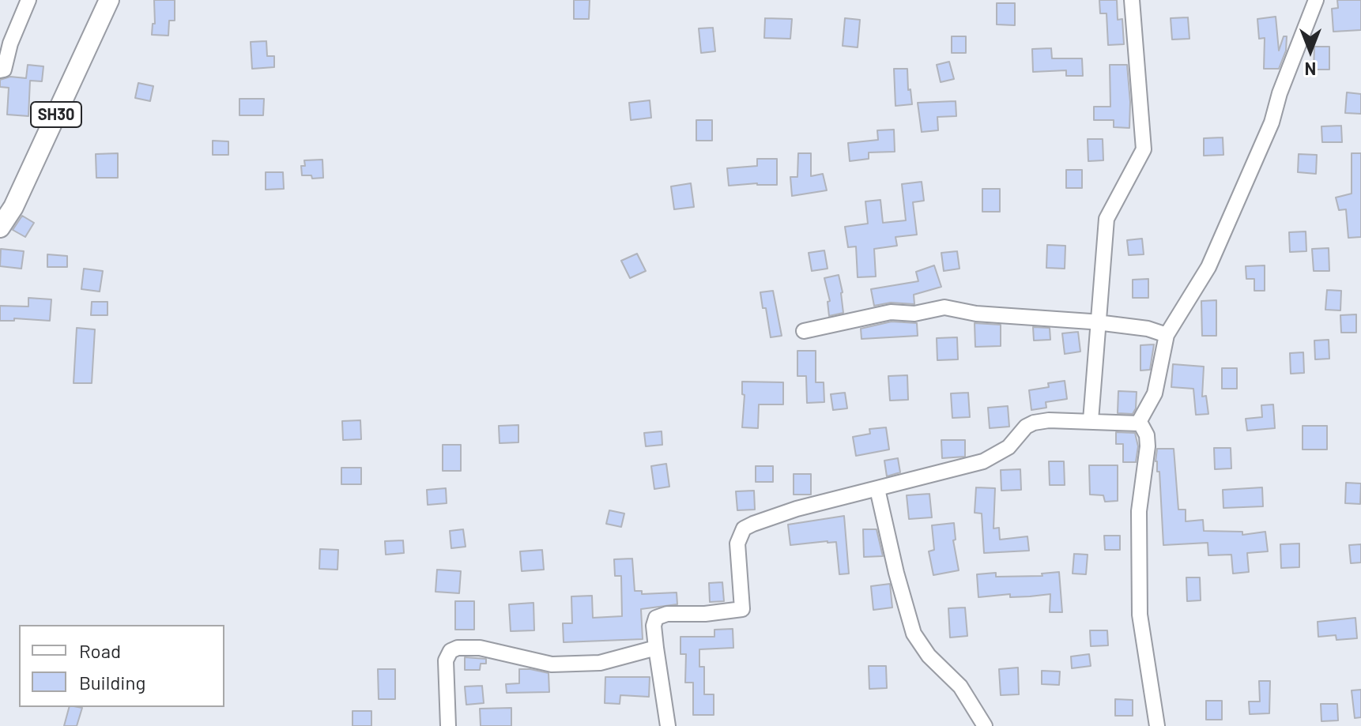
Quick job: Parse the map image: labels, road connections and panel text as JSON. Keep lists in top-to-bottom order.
{
  "streets": {
    "main road": ["SH30"]
  },
  "legend": ["Road", "Building"],
  "north": "bottom"
}
